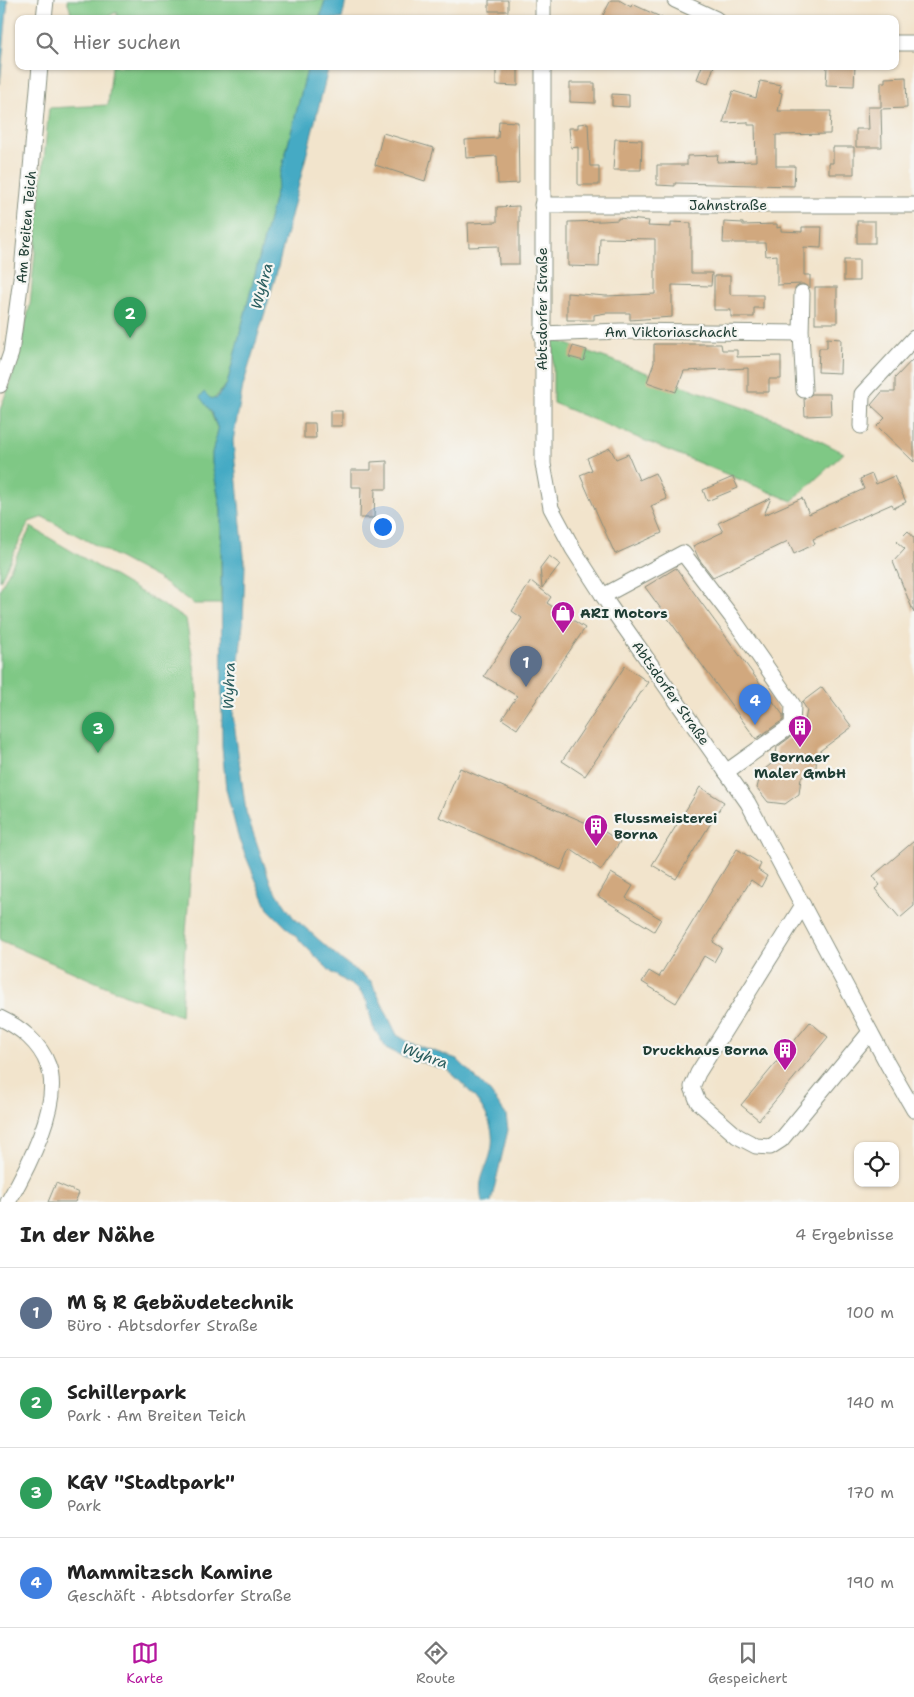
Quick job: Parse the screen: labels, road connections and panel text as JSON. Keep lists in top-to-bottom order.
{
  "streets": {
    "street": [
      "Jahnstraße",
      "Am Breiten Teich",
      "Abtsdorfer Straße",
      "Am Viktoriaschacht"
    ]
  },
  "crossings": [
    ["Jahnstraße", "Abtsdorfer Straße"],
    ["Abtsdorfer Straße", "Am Viktoriaschacht"]
  ],
  "water": ["Wyhra"],
  "places": {
    "shop": ["ARI Motors"],
    "building": ["Bornaer Maler GmbH", "Flussmeisterei Borna", "Druckhaus Borna"]
  },
  "page": {
    "search": "Hier suchen",
    "pins": [
      "2",
      "1",
      "4",
      "3"
    ],
    "heading": ["In der Nähe", "4 Ergebnisse"],
    "list": [
      {
        "mark": "1",
        "name": "M & R Gebäudetechnik",
        "note": "Büro · Abtsdorfer Straße",
        "value": "100 m"
      },
      {
        "mark": "2",
        "name": "Schillerpark",
        "note": "Park · Am Breiten Teich",
        "value": "140 m"
      },
      {
        "mark": "3",
        "name": "KGV \"Stadtpark\"",
        "note": "Park",
        "value": "170 m"
      },
      {
        "mark": "4",
        "name": "Mammitzsch Kamine",
        "note": "Geschäft · Abtsdorfer Straße",
        "value": "190 m"
      }
    ],
    "nav": ["Karte", "Route", "Gespeichert"]
  }
}
